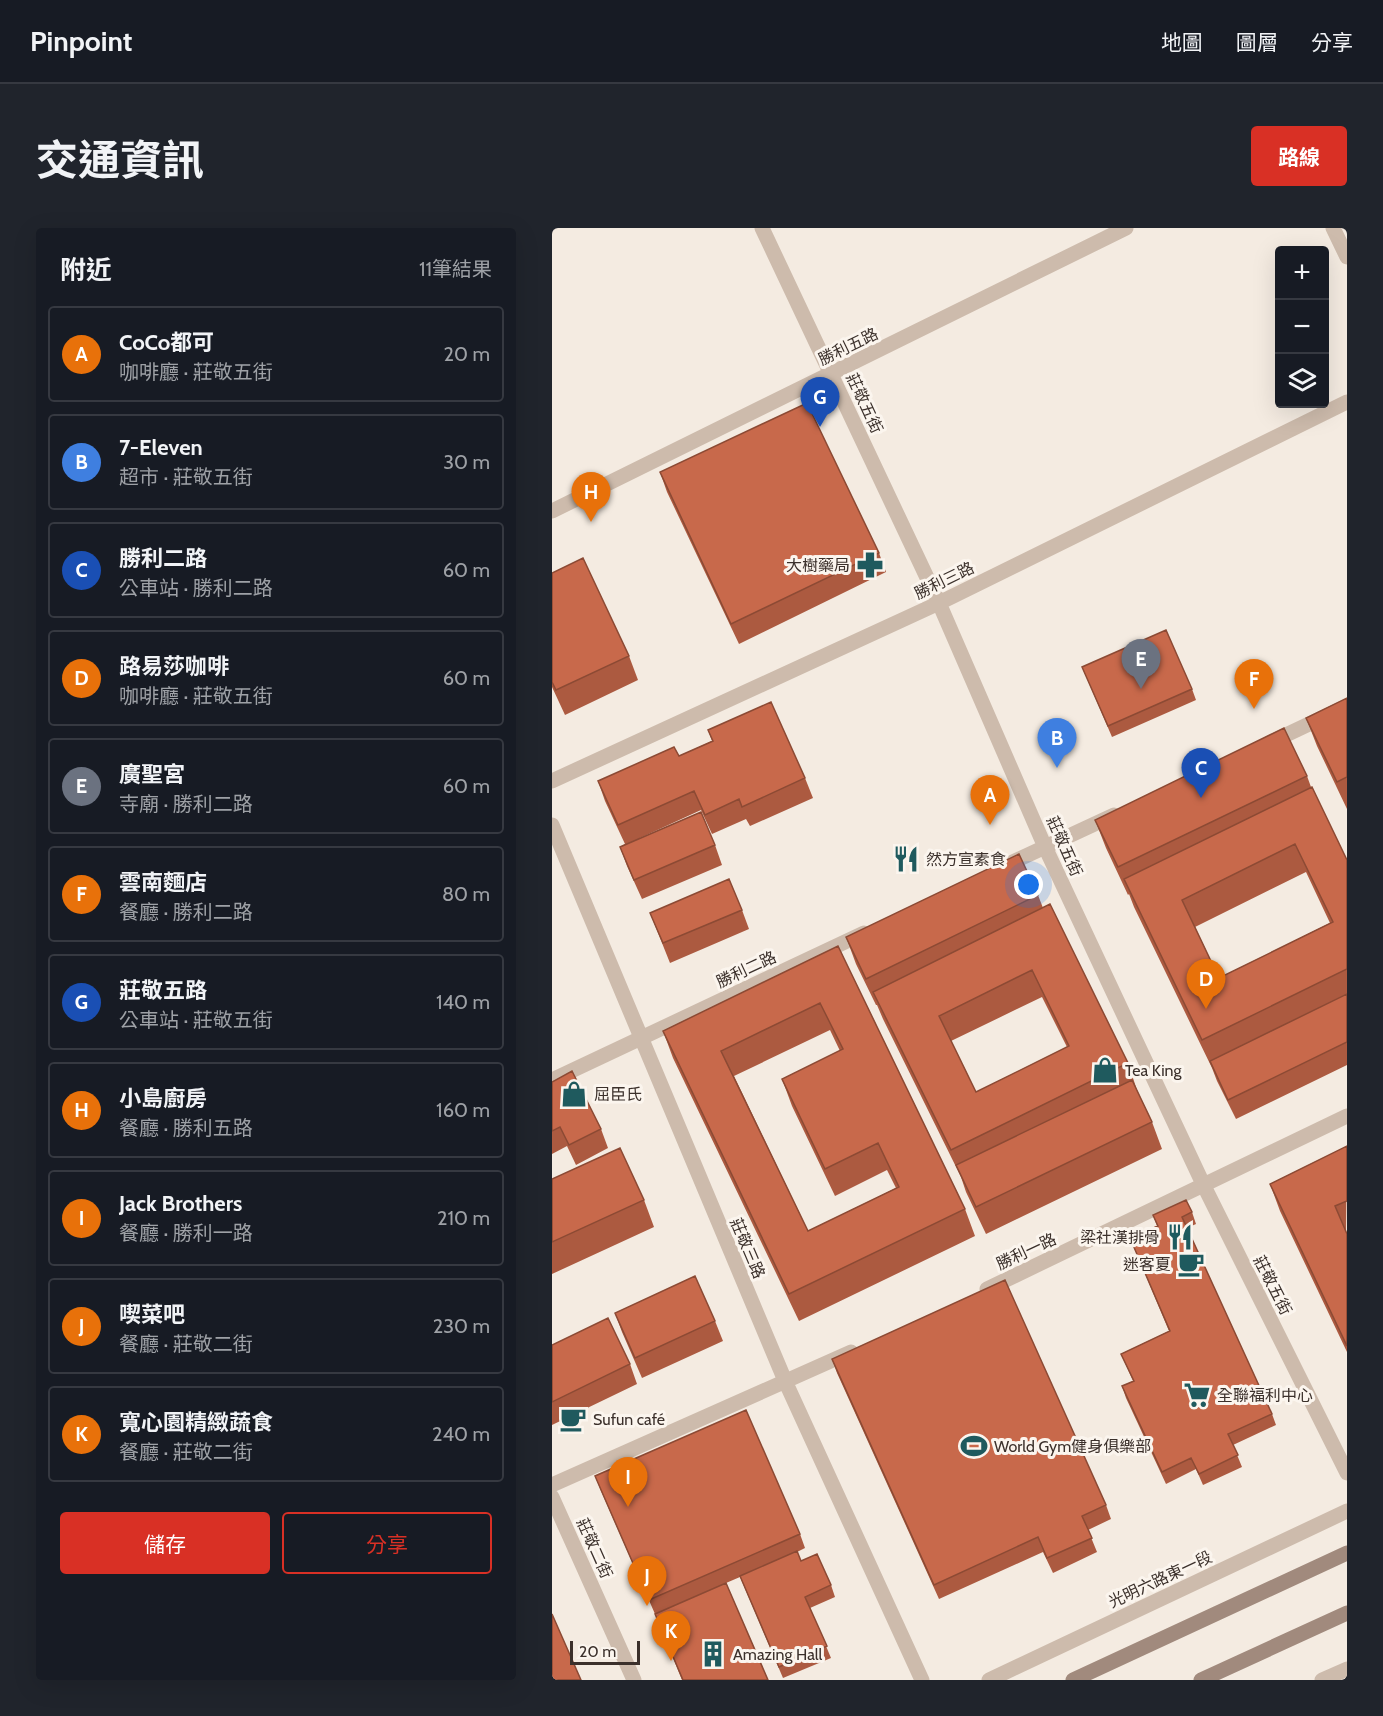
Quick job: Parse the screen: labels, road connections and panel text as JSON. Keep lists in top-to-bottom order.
{
  "streets": {
    "street": [
      "勝利五路",
      "莊敬五街",
      "勝利三路",
      "勝利二路",
      "莊敬三路",
      "勝利一路",
      "莊敬二街",
      "光明六路東一段"
    ]
  },
  "crossings": [
    ["勝利五路", "莊敬五街"],
    ["莊敬五街", "勝利三路"],
    ["莊敬五街", "勝利一路"],
    ["勝利二路", "莊敬三路"]
  ],
  "places": {
    "pharmacy": ["大樹藥局"],
    "restaurant": ["然方宣素食", "梁社漢排骨"],
    "shop": ["Tea King", "屈臣氏"],
    "cafe": ["迷客夏", "Sufun café"],
    "supermarket": ["全聯福利中心"],
    "sports": ["World Gym健身俱樂部"],
    "building": ["Amazing Hall"]
  },
  "scale_bar": "20 m",
  "page": {
    "header": "Pinpoint",
    "nav": ["地圖", "圖層", "分享"],
    "title": "交通資訊",
    "buttons": [
      "路線",
      ["儲存", "分享"]
    ],
    "heading": ["附近", "11筆結果"],
    "map_buttons": ["+", "−"],
    "list": [
      {
        "mark": "A",
        "name": "CoCo都可",
        "note": "咖啡廳 · 莊敬五街",
        "value": "20 m"
      },
      {
        "mark": "B",
        "name": "7-Eleven",
        "note": "超市 · 莊敬五街",
        "value": "30 m"
      },
      {
        "mark": "C",
        "name": "勝利二路",
        "note": "公車站 · 勝利二路",
        "value": "60 m"
      },
      {
        "mark": "D",
        "name": "路易莎咖啡",
        "note": "咖啡廳 · 莊敬五街",
        "value": "60 m"
      },
      {
        "mark": "E",
        "name": "廣聖宮",
        "note": "寺廟 · 勝利二路",
        "value": "60 m"
      },
      {
        "mark": "F",
        "name": "雲南麵店",
        "note": "餐廳 · 勝利二路",
        "value": "80 m"
      },
      {
        "mark": "G",
        "name": "莊敬五路",
        "note": "公車站 · 莊敬五街",
        "value": "140 m"
      },
      {
        "mark": "H",
        "name": "小島廚房",
        "note": "餐廳 · 勝利五路",
        "value": "160 m"
      },
      {
        "mark": "I",
        "name": "Jack Brothers",
        "note": "餐廳 · 勝利一路",
        "value": "210 m"
      },
      {
        "mark": "J",
        "name": "喫菜吧",
        "note": "餐廳 · 莊敬二街",
        "value": "230 m"
      },
      {
        "mark": "K",
        "name": "寬心園精緻蔬食",
        "note": "餐廳 · 莊敬二街",
        "value": "240 m"
      }
    ],
    "pins": [
      "G",
      "H",
      "E",
      "F",
      "B",
      "C",
      "A",
      "D",
      "I",
      "J",
      "K"
    ],
    "scale": "20 m"
  }
}
